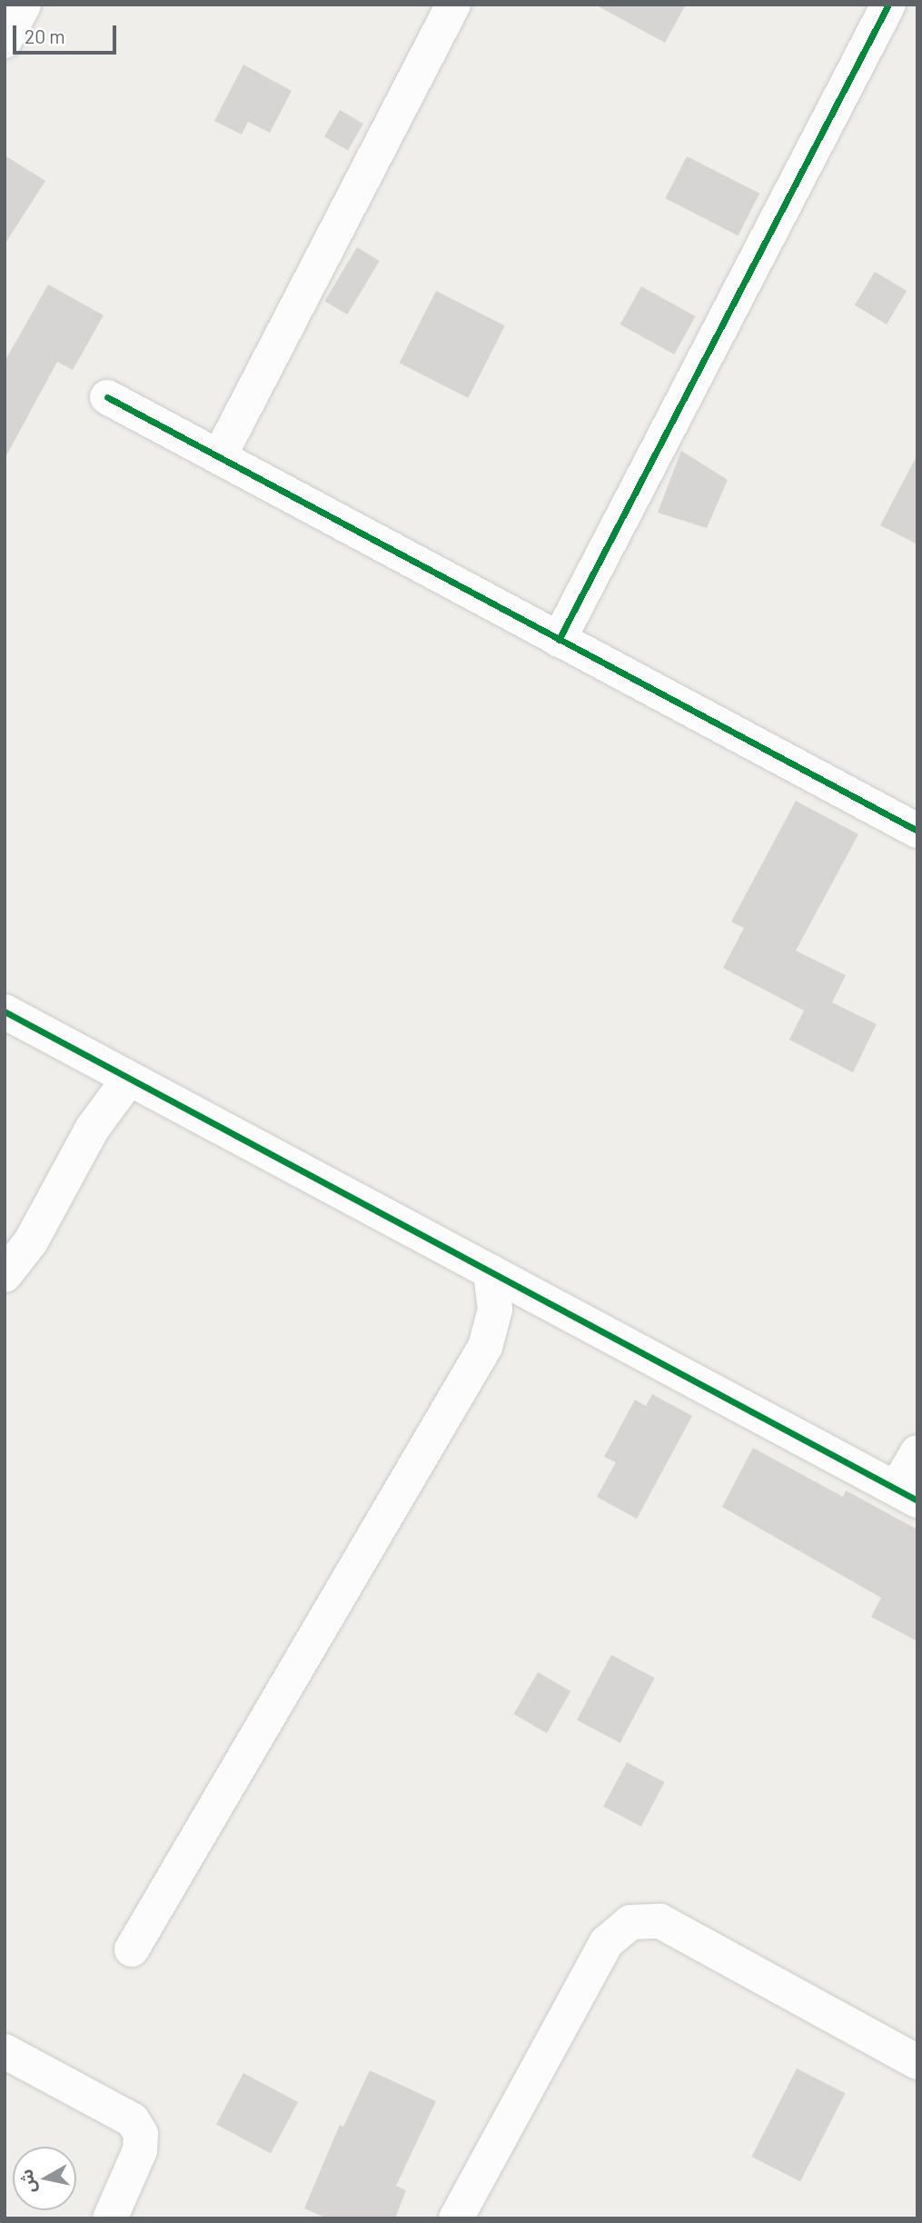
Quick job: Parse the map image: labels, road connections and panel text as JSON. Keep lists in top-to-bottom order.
{
  "scale_bar": "20 m",
  "north": "left"
}
